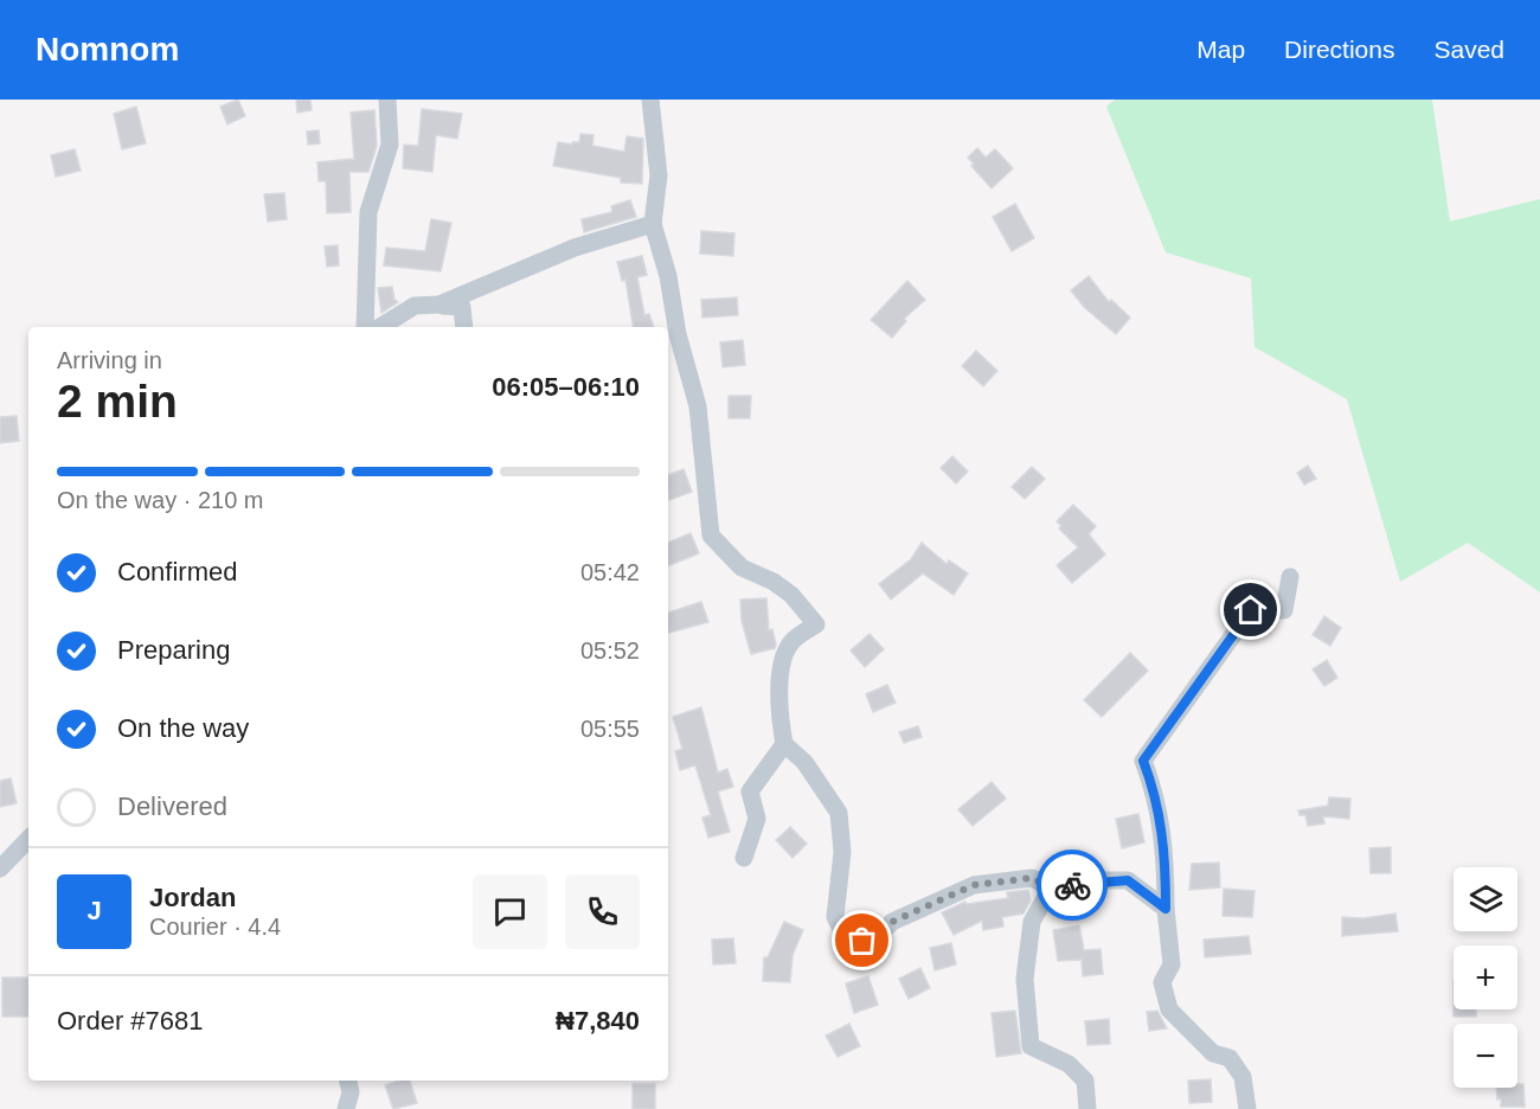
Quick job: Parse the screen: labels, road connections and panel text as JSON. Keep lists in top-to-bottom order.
{
  "page": {
    "header": "Nomnom",
    "nav": ["Map", "Directions", "Saved"],
    "heading": ["2 min", "Arriving in", "06:05–06:10"],
    "panel": [
      "Jordan",
      "Courier · 4.4",
      "Order #7681",
      "₦7,840"
    ],
    "bar": "On the way · 210 m",
    "list": [
      ["Confirmed", "05:42"],
      ["Preparing", "05:52"],
      ["On the way", "05:55"],
      "Delivered"
    ],
    "map_buttons": ["+", "−"],
    "round": "J"
  }
}
